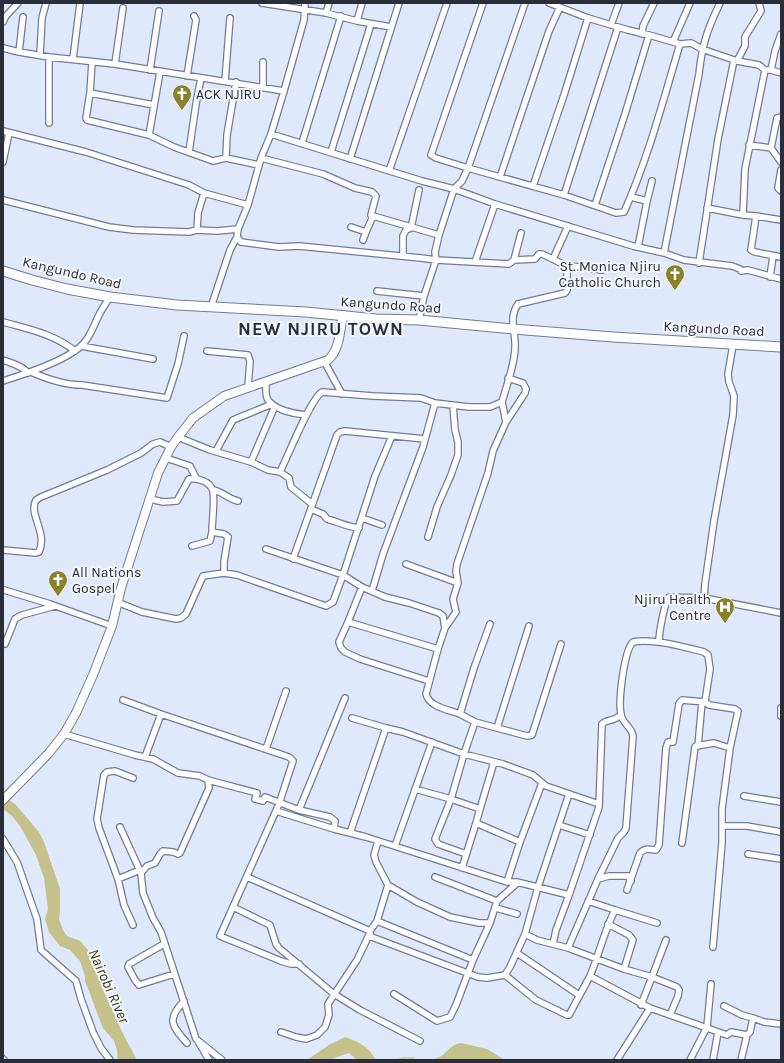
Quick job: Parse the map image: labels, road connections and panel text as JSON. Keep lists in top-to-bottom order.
{
  "streets": {
    "highway": ["Kangundo Road"]
  },
  "districts": ["NEW NJIRU TOWN"],
  "water": ["Nairobi River"],
  "places": {
    "church": ["ACK NJIRU", "St. Monica Njiru Catholic Church", "All Nations Gospel"],
    "hospital": ["Njiru Health Centre"]
  }
}
